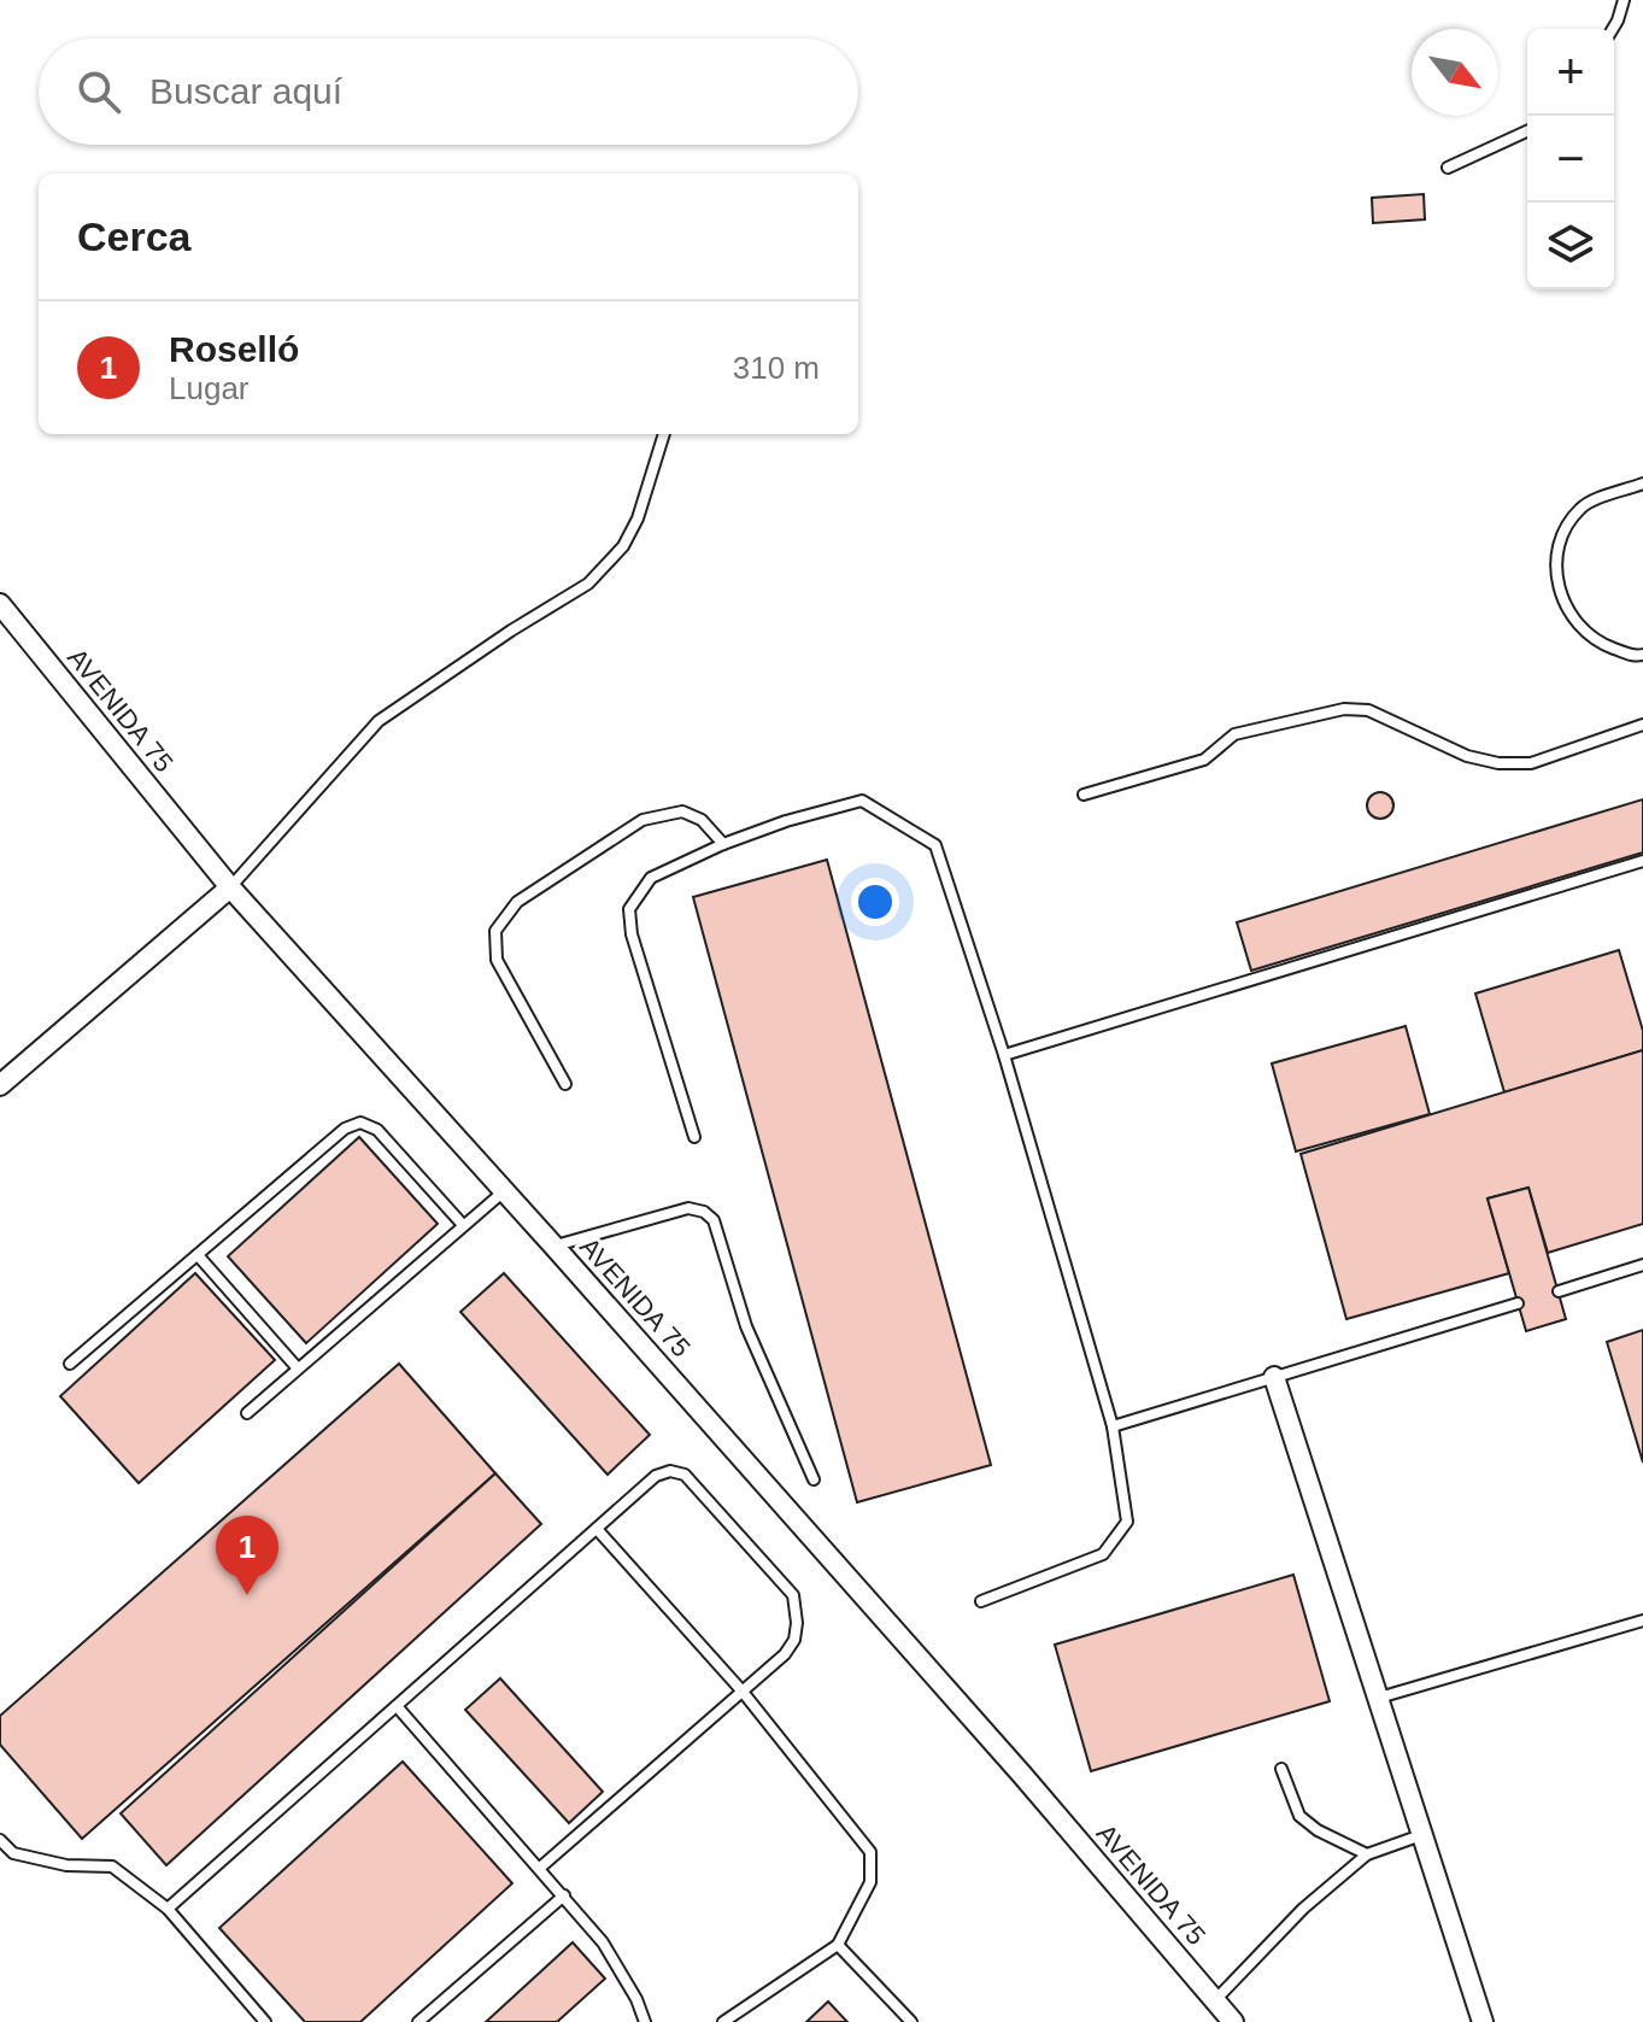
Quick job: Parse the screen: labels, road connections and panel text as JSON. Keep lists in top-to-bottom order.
{
  "streets": {
    "street": ["AVENIDA 75"]
  },
  "north": "bottom right",
  "page": {
    "map_buttons": ["+", "−"],
    "search": "Buscar aquí",
    "heading": "Cerca",
    "list": [
      {
        "mark": "1",
        "name": "Roselló",
        "note": "Lugar",
        "value": "310 m"
      }
    ],
    "pins": "1"
  }
}
